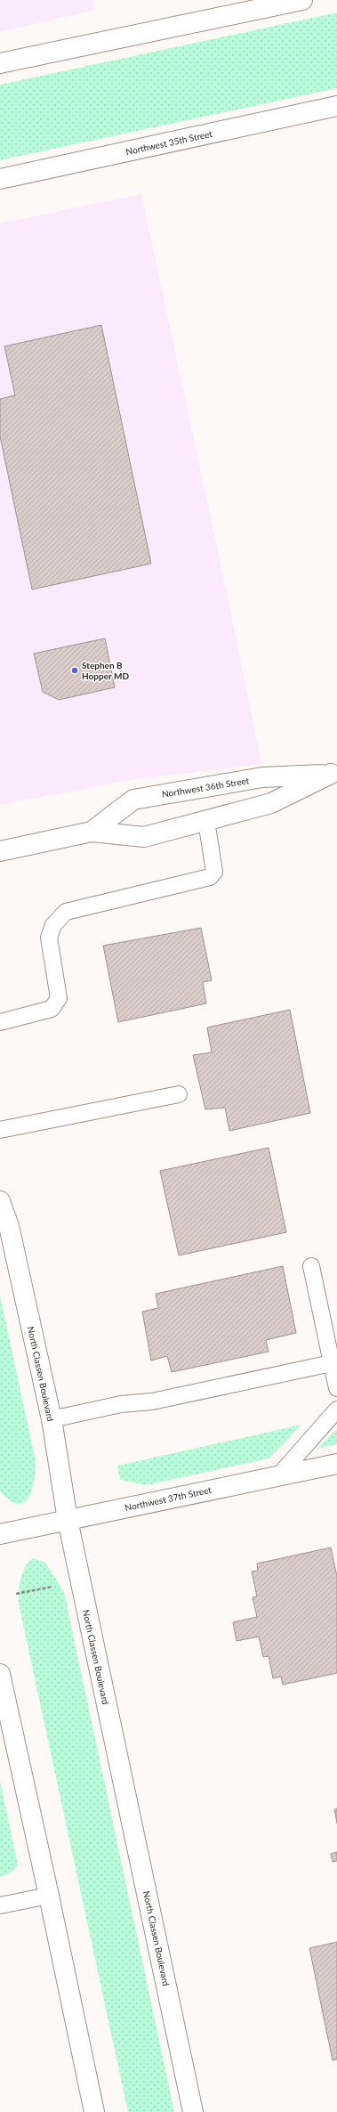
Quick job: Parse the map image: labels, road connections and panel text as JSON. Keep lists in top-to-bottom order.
{
  "streets": {
    "street": [
      "Northwest 35th Street",
      "Northwest 36th Street",
      "North Classen Boulevard",
      "Northwest 37th Street"
    ]
  },
  "crossings": [
    ["North Classen Boulevard", "Northwest 37th Street"]
  ],
  "places": ["Stephen B Hopper MD"]
}
